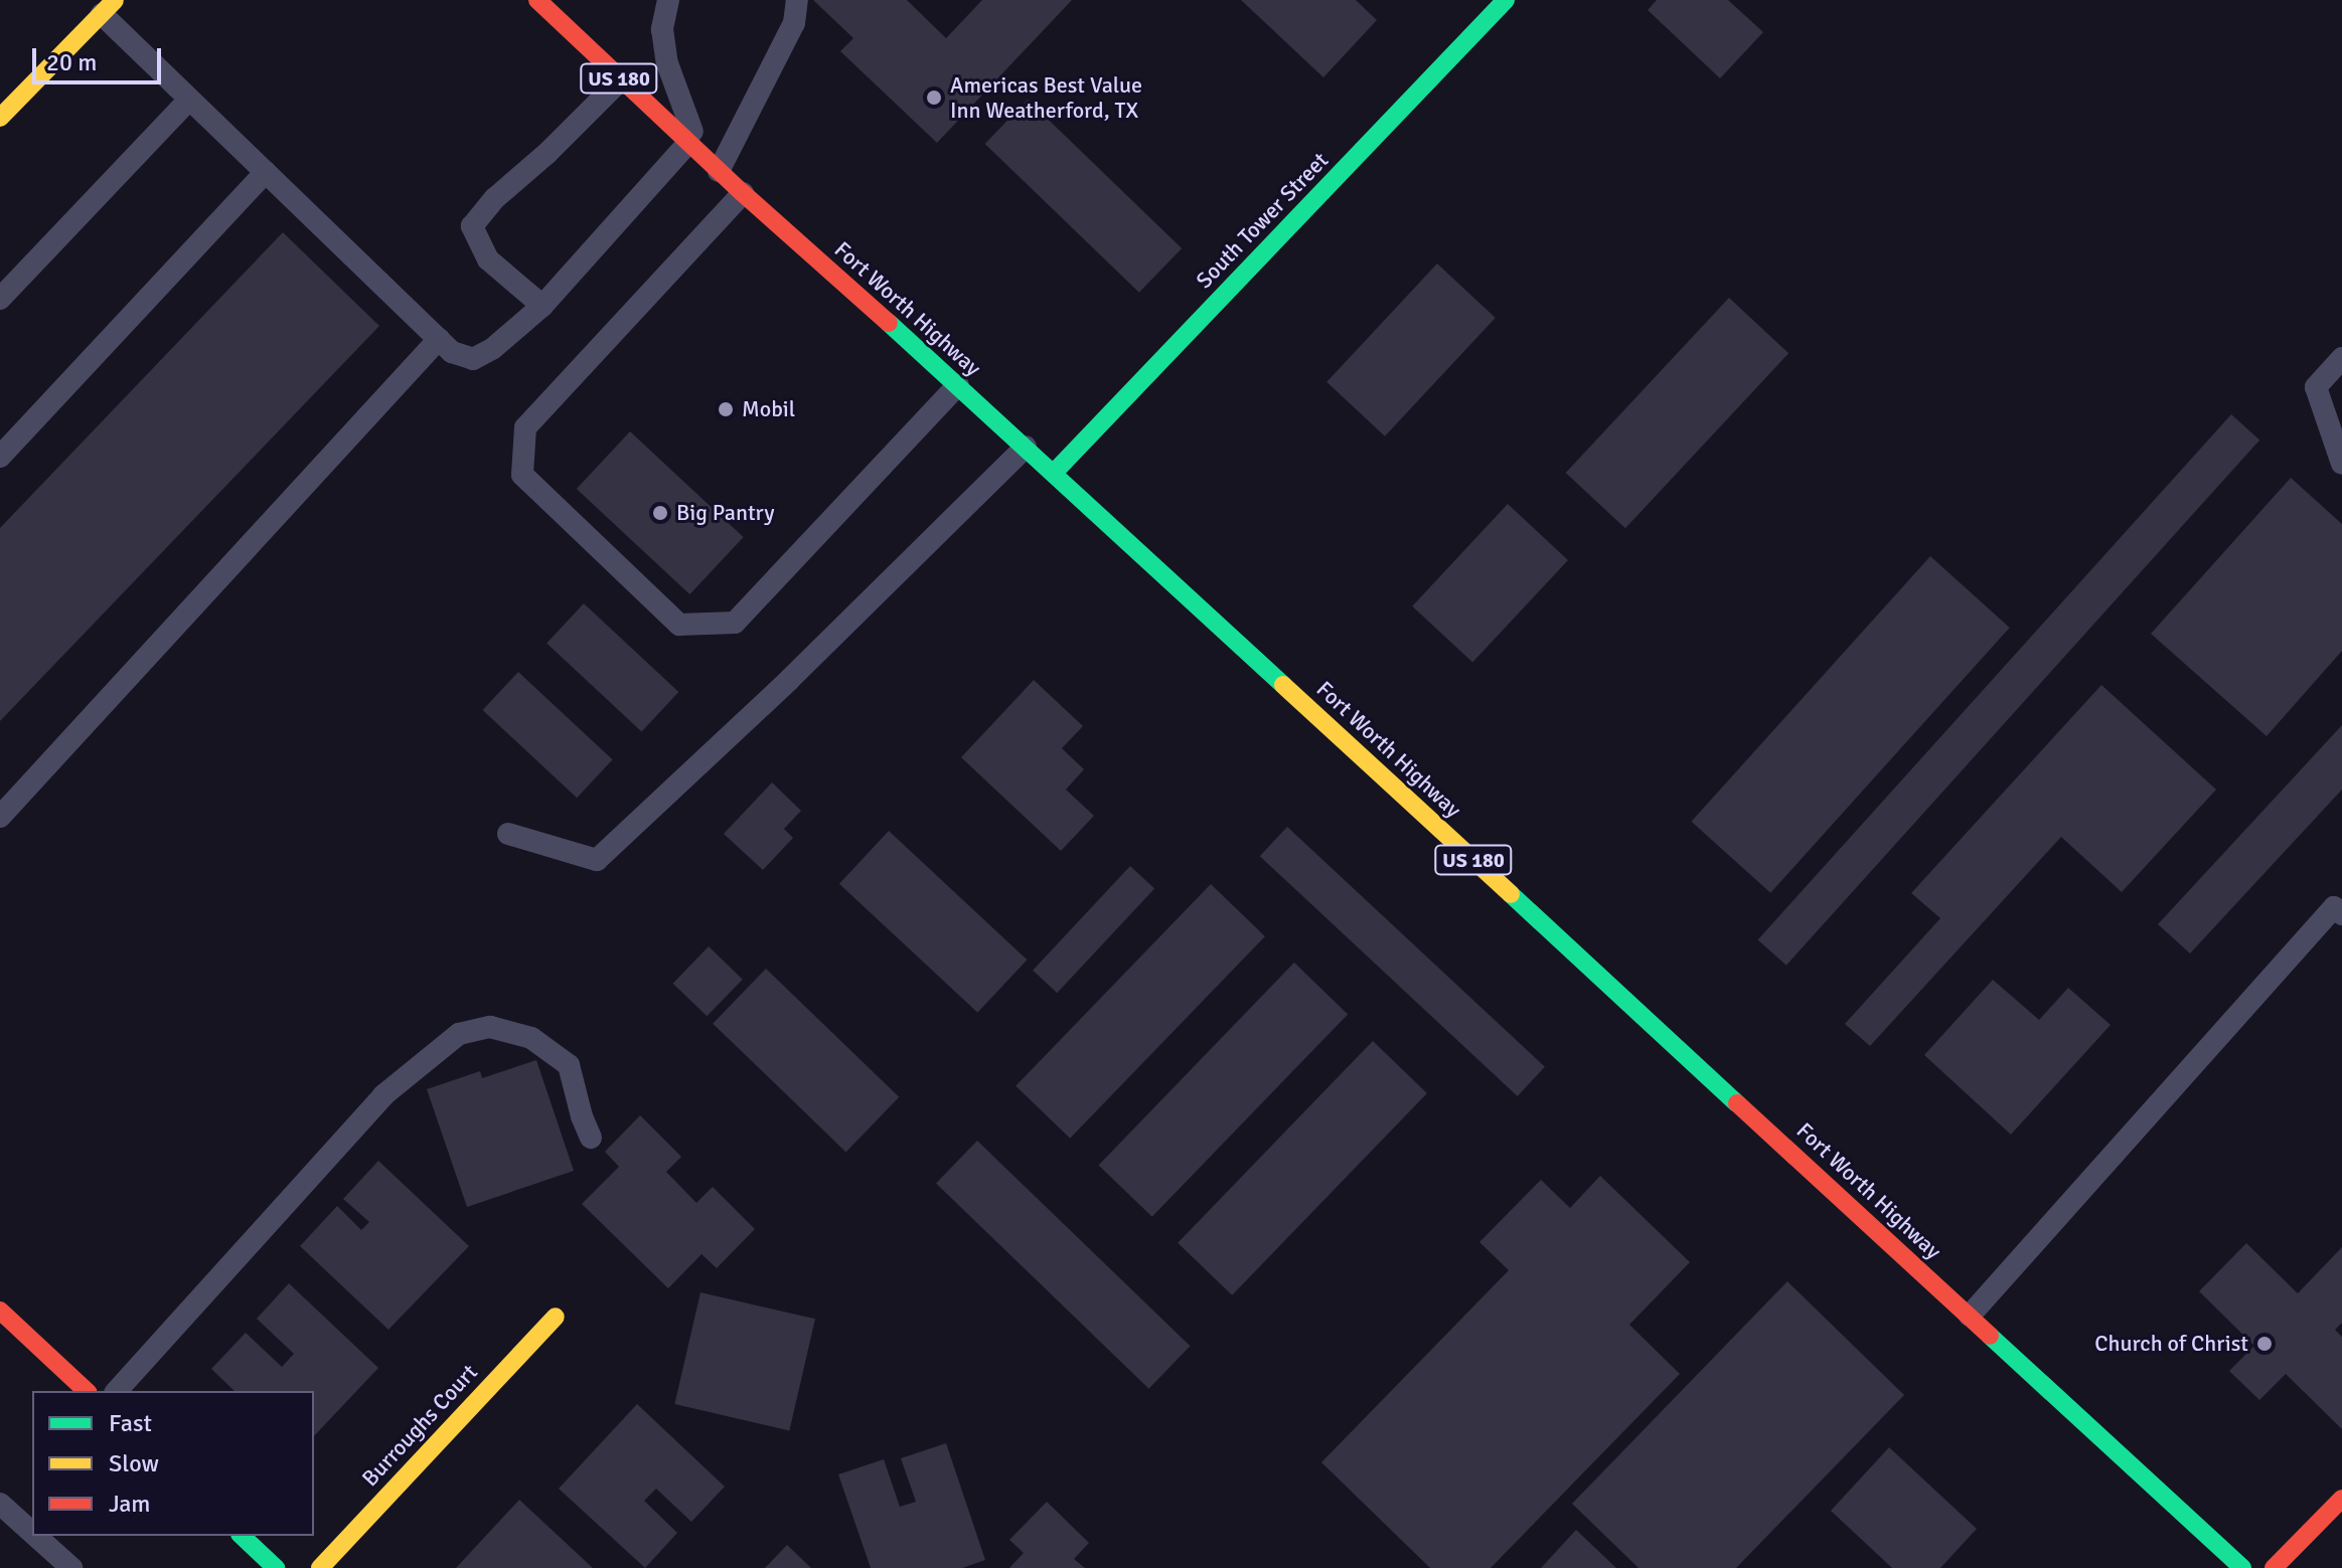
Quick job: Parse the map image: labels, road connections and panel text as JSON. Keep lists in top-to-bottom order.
{
  "streets": {
    "main road": [
      "US 180",
      "South Tower Street",
      "Fort Worth Highway",
      "Burroughs Court"
    ]
  },
  "crossings": [
    ["South Tower Street", "Fort Worth Highway"]
  ],
  "places": [
    "Americas Best Value Inn Weatherford, TX",
    "Mobil",
    "Big Pantry",
    "Church of Christ"
  ],
  "legend": ["Fast", "Slow", "Jam"],
  "scale_bar": "20 m"
}
